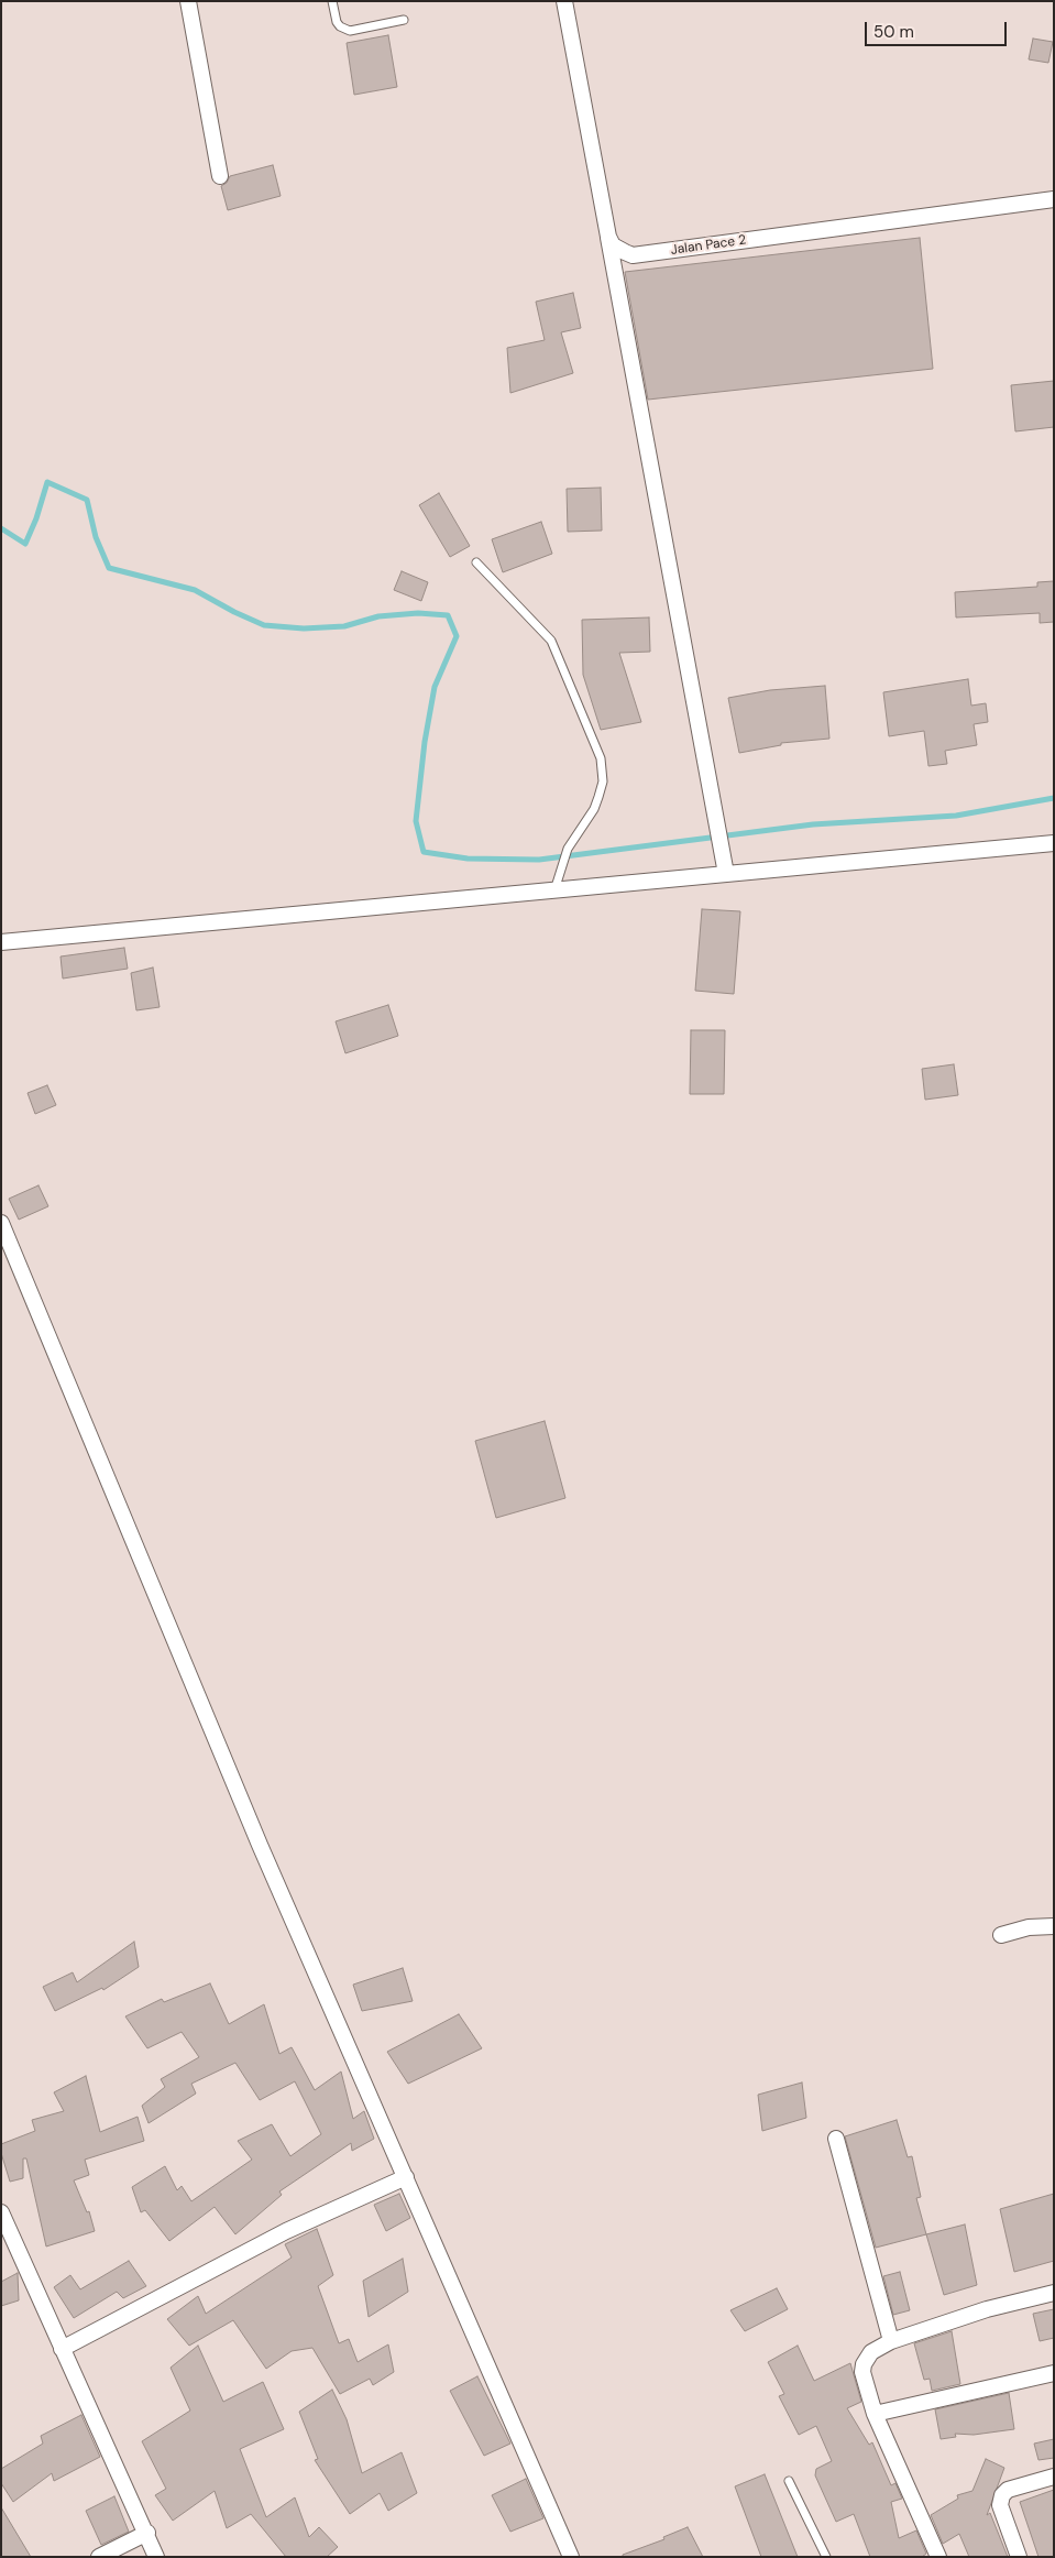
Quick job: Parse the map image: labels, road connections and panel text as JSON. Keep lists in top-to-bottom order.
{
  "streets": {
    "street": ["Jalan Pace 2"]
  },
  "scale_bar": "50 m"
}
